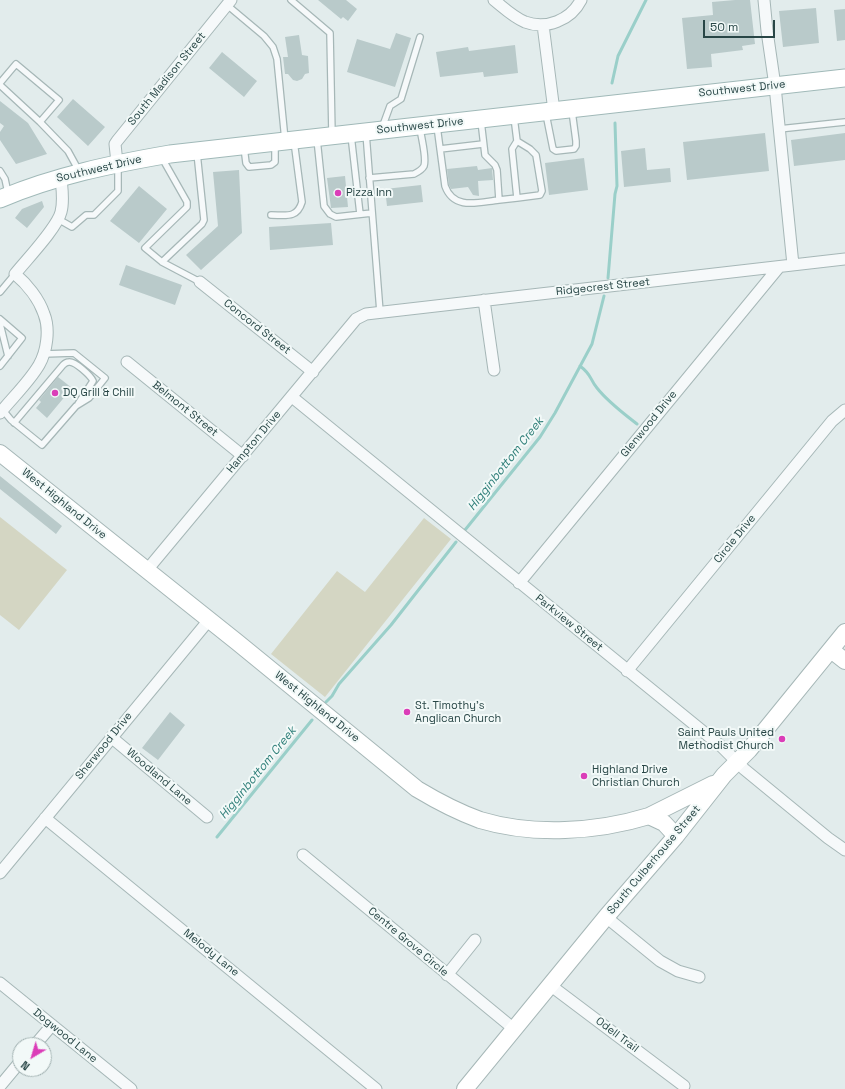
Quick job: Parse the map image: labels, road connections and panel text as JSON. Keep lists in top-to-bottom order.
{
  "streets": {
    "main road": ["Southwest Drive"],
    "street": [
      "South Madison Street",
      "Ridgecrest Street",
      "Concord Street",
      "Belmont Street",
      "Glenwood Drive",
      "Hampton Drive",
      "West Highland Drive",
      "Circle Drive",
      "Parkview Street",
      "Sherwood Drive",
      "Woodland Lane",
      "South Culberhouse Street",
      "Centre Grove Circle",
      "Melody Lane",
      "Odell Trail",
      "Dogwood Lane"
    ]
  },
  "crossings": [
    ["South Madison Street", "Southwest Drive"],
    ["Ridgecrest Street", "Glenwood Drive"],
    ["Ridgecrest Street", "Hampton Drive"],
    ["Concord Street", "Hampton Drive"],
    ["Belmont Street", "Hampton Drive"],
    ["Glenwood Drive", "Parkview Street"],
    ["Hampton Drive", "West Highland Drive"],
    ["Hampton Drive", "Parkview Street"],
    ["West Highland Drive", "Sherwood Drive"],
    ["West Highland Drive", "South Culberhouse Street"],
    ["Circle Drive", "Parkview Street"],
    ["Parkview Street", "South Culberhouse Street"],
    ["Sherwood Drive", "Woodland Lane"],
    ["Sherwood Drive", "Melody Lane"],
    ["South Culberhouse Street", "Centre Grove Circle"],
    ["South Culberhouse Street", "Odell Trail"]
  ],
  "water": ["Higginbottom Creek"],
  "places": [
    "Pizza Inn",
    "DQ Grill & Chill",
    "St. Timothy's Anglican Church",
    "Saint Pauls United Methodist Church",
    "Highland Drive Christian Church"
  ],
  "scale_bar": "50 m",
  "north": "bottom left"
}
